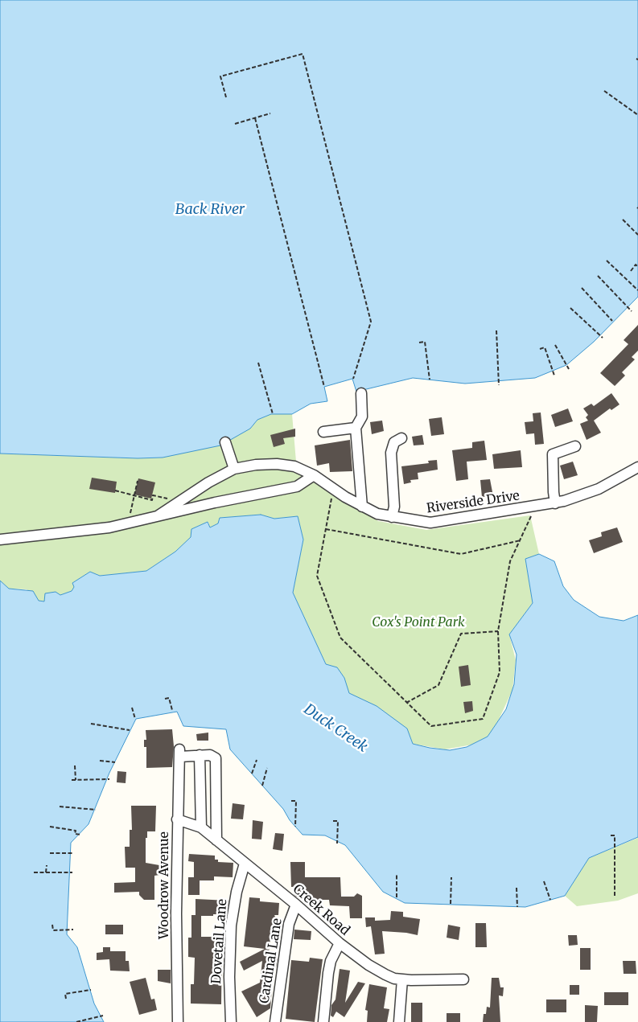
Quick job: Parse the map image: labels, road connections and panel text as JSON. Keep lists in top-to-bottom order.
{
  "streets": {
    "street": [
      "Riverside Drive",
      "Woodrow Avenue",
      "Creek Road",
      "Dovetail Lane",
      "Cardinal Lane"
    ]
  },
  "crossings": [
    ["Woodrow Avenue", "Creek Road"],
    ["Creek Road", "Dovetail Lane"],
    ["Creek Road", "Cardinal Lane"]
  ],
  "water": ["Back River", "Duck Creek"],
  "parks": ["Cox's Point Park"]
}
